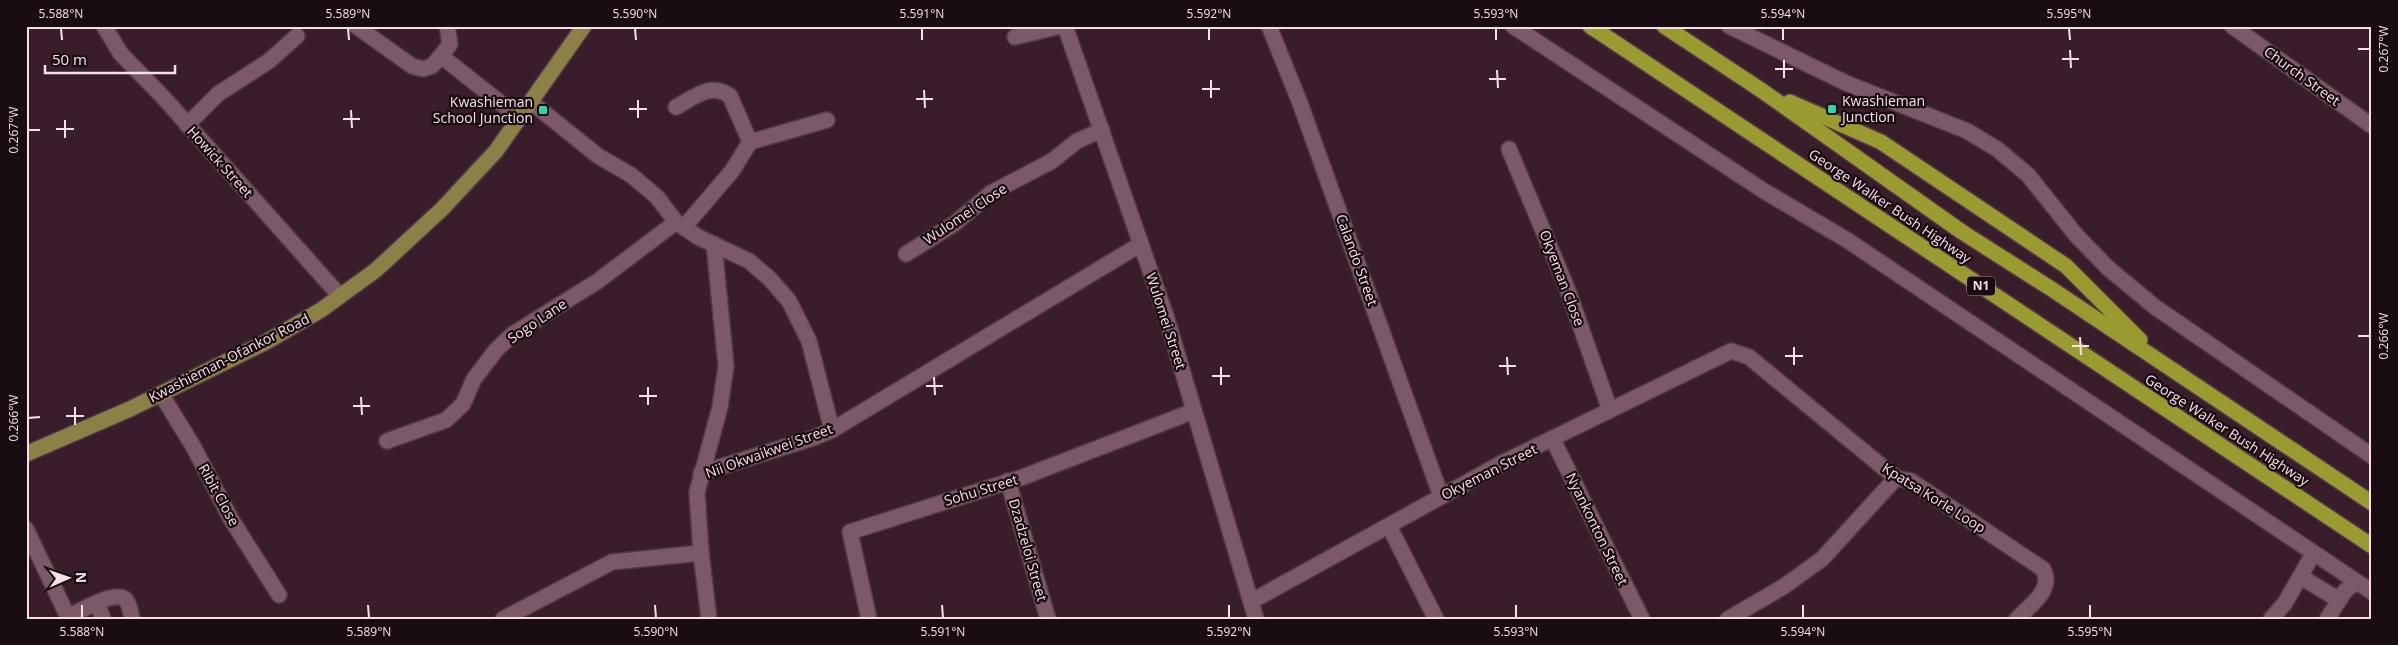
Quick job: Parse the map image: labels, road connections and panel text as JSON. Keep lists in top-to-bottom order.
{
  "streets": {
    "highway": ["George Walker Bush Highway", "N1"],
    "main road": ["Kwashieman-Ofankor Road"],
    "street": [
      "Church Street",
      "Howick Street",
      "Wulomei Close",
      "Calando Street",
      "Okyeman Close",
      "Sogo Lane",
      "Wulomei Street",
      "Nii Okwaikwei Street",
      "Okyeman Street",
      "Sohu Street",
      "Ribit Close",
      "Kpatsa Korle Loop",
      "Nyankonton Street",
      "Dzadzeloi Street"
    ]
  },
  "crossings": [
    ["Howick Street", "Kwashieman-Ofankor Road"],
    ["Wulomei Close", "Wulomei Street"],
    ["Calando Street", "Okyeman Street"],
    ["Okyeman Close", "Okyeman Street"],
    ["Wulomei Street", "Nii Okwaikwei Street"],
    ["Wulomei Street", "Okyeman Street"],
    ["Wulomei Street", "Sohu Street"],
    ["Kwashieman-Ofankor Road", "Ribit Close"],
    ["Okyeman Street", "Kpatsa Korle Loop"],
    ["Okyeman Street", "Nyankonton Street"],
    ["Sohu Street", "Dzadzeloi Street"]
  ],
  "places": {
    "transit": ["Kwashieman Junction", "Kwashieman School Junction"]
  },
  "scale_bar": "50 m",
  "north": "right",
  "coordinates": [
    "5.588°N",
    "5.589°N",
    "5.590°N",
    "5.591°N",
    "5.592°N",
    "5.593°N",
    "5.594°N",
    "5.595°N",
    "0.267°W",
    "0.266°W"
  ]
}
